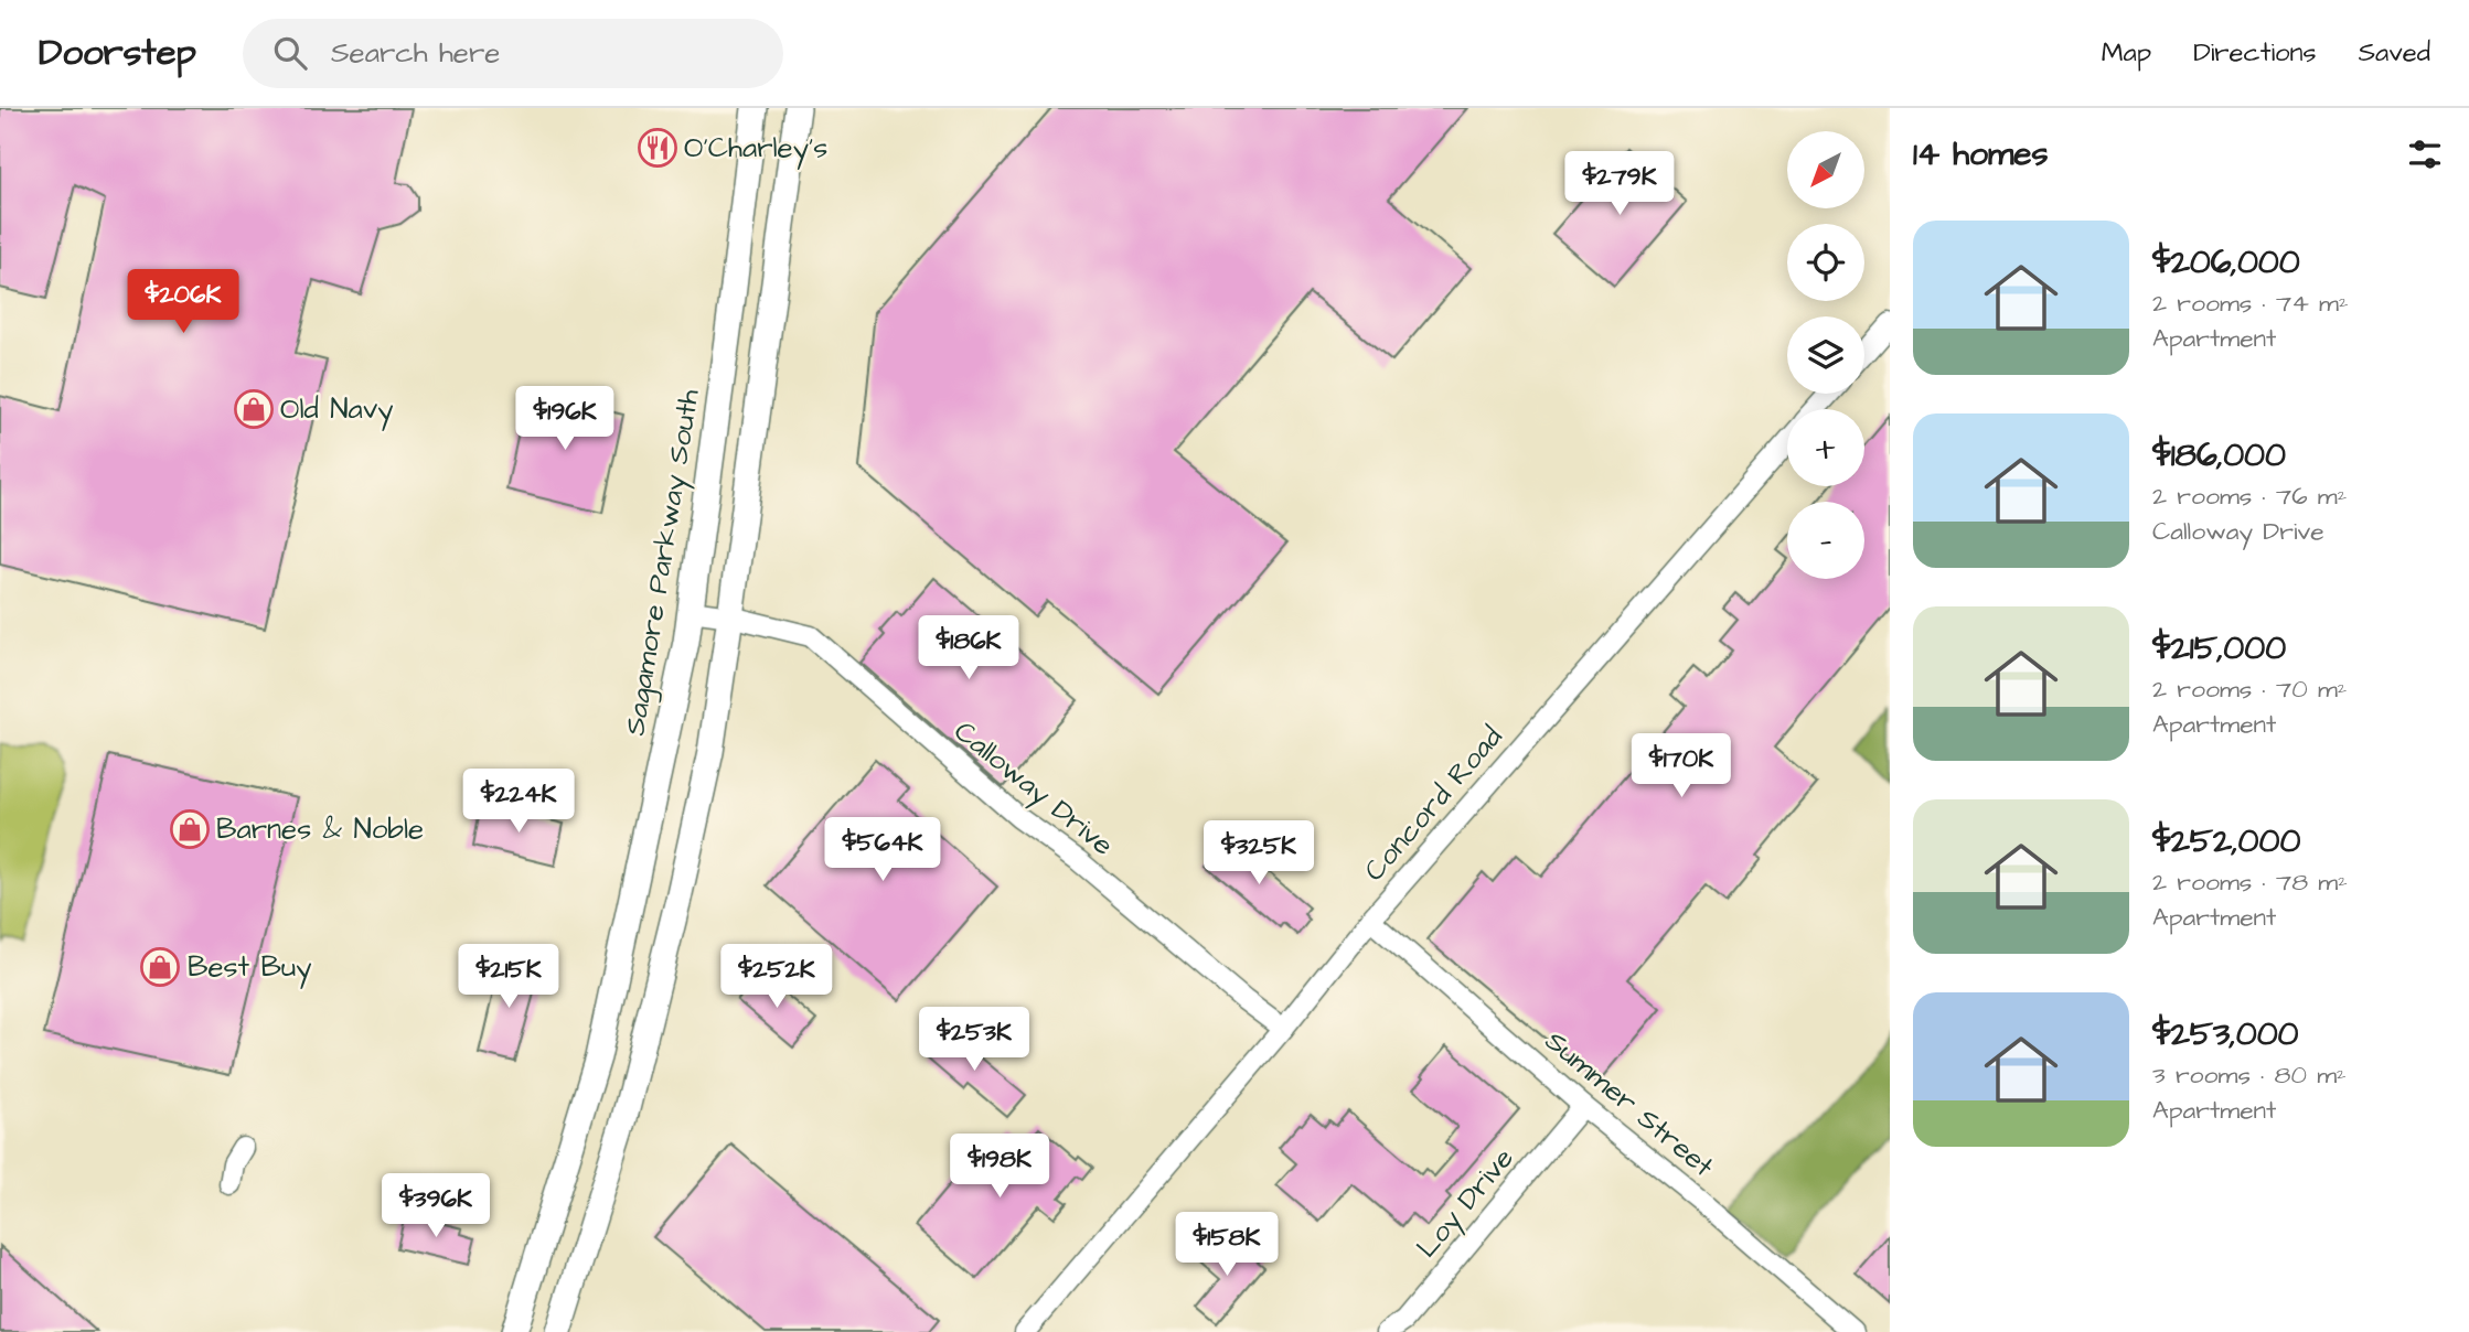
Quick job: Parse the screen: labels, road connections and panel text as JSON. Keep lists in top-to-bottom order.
{
  "streets": {
    "main road": ["Sagamore Parkway South"],
    "street": [
      "Calloway Drive",
      "Concord Road",
      "Summer Street",
      "Loy Drive"
    ]
  },
  "crossings": [
    ["Sagamore Parkway South", "Calloway Drive"],
    ["Calloway Drive", "Concord Road"],
    ["Concord Road", "Summer Street"],
    ["Summer Street", "Loy Drive"]
  ],
  "places": {
    "restaurant": ["O'Charley's"],
    "shop": ["Old Navy", "Barnes & Noble", "Best Buy"]
  },
  "north": "bottom left",
  "page": {
    "header": "Doorstep",
    "search": "Search here",
    "nav": ["Map", "Directions", "Saved"],
    "heading": "14 homes",
    "map_buttons": ["+", "−"],
    "price": [
      "$279K",
      "$206K",
      "$196K",
      "$186K",
      "$170K",
      "$224K",
      "$564K",
      "$325K",
      "$215K",
      "$252K",
      "$253K",
      "$198K",
      "$396K",
      "$158K"
    ],
    "list": [
      {
        "name": "$206,000",
        "note": "2 rooms · 74 m² · Apartment"
      },
      {
        "name": "$186,000",
        "note": "2 rooms · 76 m² · Calloway Drive"
      },
      {
        "name": "$215,000",
        "note": "2 rooms · 70 m² · Apartment"
      },
      {
        "name": "$252,000",
        "note": "2 rooms · 78 m² · Apartment"
      },
      {
        "name": "$253,000",
        "note": "3 rooms · 80 m² · Apartment"
      }
    ]
  }
}
